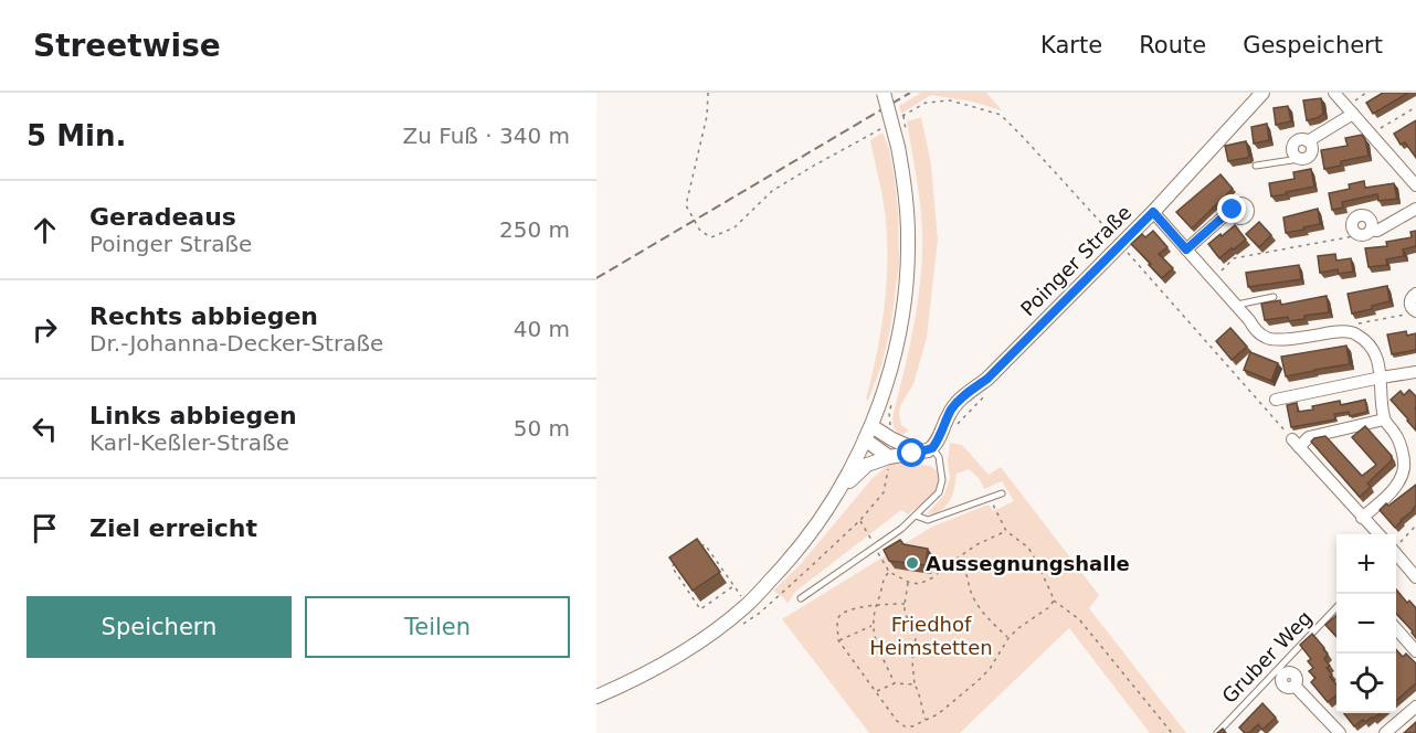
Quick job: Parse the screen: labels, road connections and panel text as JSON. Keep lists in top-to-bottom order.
{
  "streets": {
    "street": ["Poinger Straße"],
    "lane": ["Gruber Weg"]
  },
  "parks": ["Friedhof Heimstetten"],
  "places": ["Aussegnungshalle"],
  "page": {
    "header": "Streetwise",
    "nav": ["Karte", "Route", "Gespeichert"],
    "heading": ["5 Min.", "Zu Fuß · 340 m"],
    "list": [
      ["Geradeaus", "Poinger Straße", "250 m"],
      ["Rechts abbiegen", "Dr.-Johanna-Decker-Straße", "40 m"],
      ["Links abbiegen", "Karl-Keßler-Straße", "50 m"],
      "Ziel erreicht"
    ],
    "map_buttons": ["+", "−"],
    "buttons": ["Speichern", "Teilen"]
  }
}
